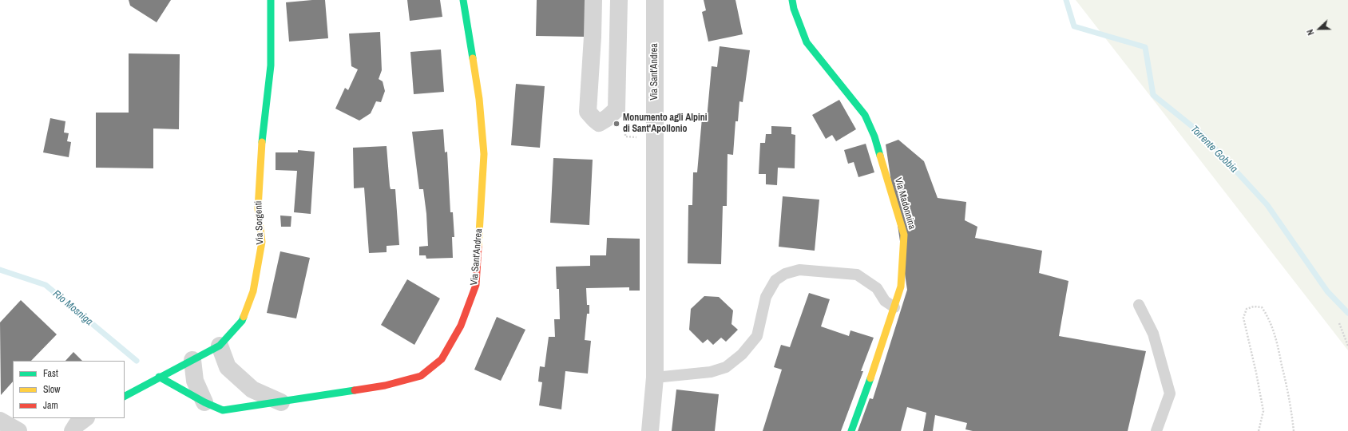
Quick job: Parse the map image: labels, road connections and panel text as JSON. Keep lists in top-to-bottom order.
{
  "streets": {
    "street": ["Via Sant'Andrea", "Via Madonnina", "Via Sorgenti"]
  },
  "crossings": [
    ["Via Sant'Andrea", "Via Sorgenti"]
  ],
  "water": ["Torrente Gobbia", "Rio Mosniga"],
  "places": ["Monumento agli Alpini di Sant'Apollonio"],
  "legend": ["Fast", "Slow", "Jam"],
  "north": "left"
}
